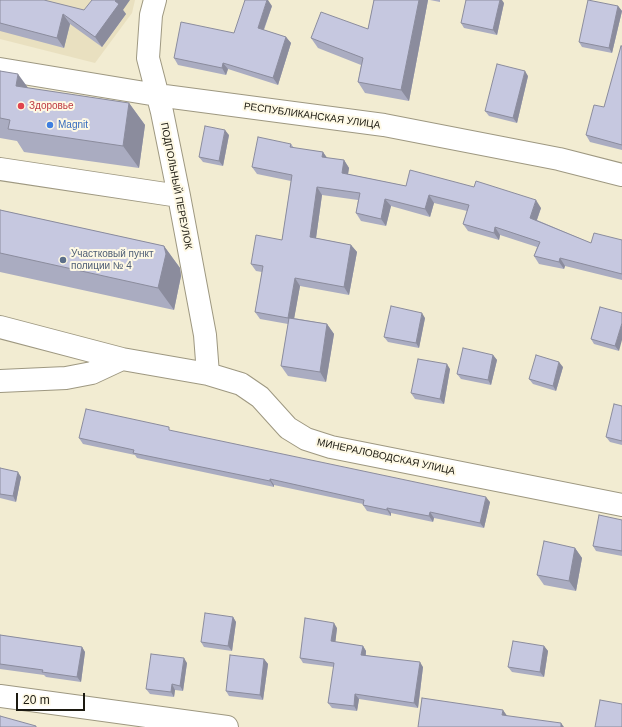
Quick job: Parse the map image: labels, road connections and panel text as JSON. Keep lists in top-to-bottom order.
{
  "streets": {
    "street": ["РЕСПУБЛИКАНСКАЯ УЛИЦА", "ПОДПОЛЬНЫЙ ПЕРЕУЛОК", "МИНЕРАЛОВОДСКАЯ УЛИЦА"]
  },
  "crossings": [
    ["РЕСПУБЛИКАНСКАЯ УЛИЦА", "ПОДПОЛЬНЫЙ ПЕРЕУЛОК"],
    ["ПОДПОЛЬНЫЙ ПЕРЕУЛОК", "МИНЕРАЛОВОДСКАЯ УЛИЦА"]
  ],
  "places": ["Здоровье", "Magnit", "Участковый пункт полиции № 4"],
  "scale_bar": "20 m"
}
